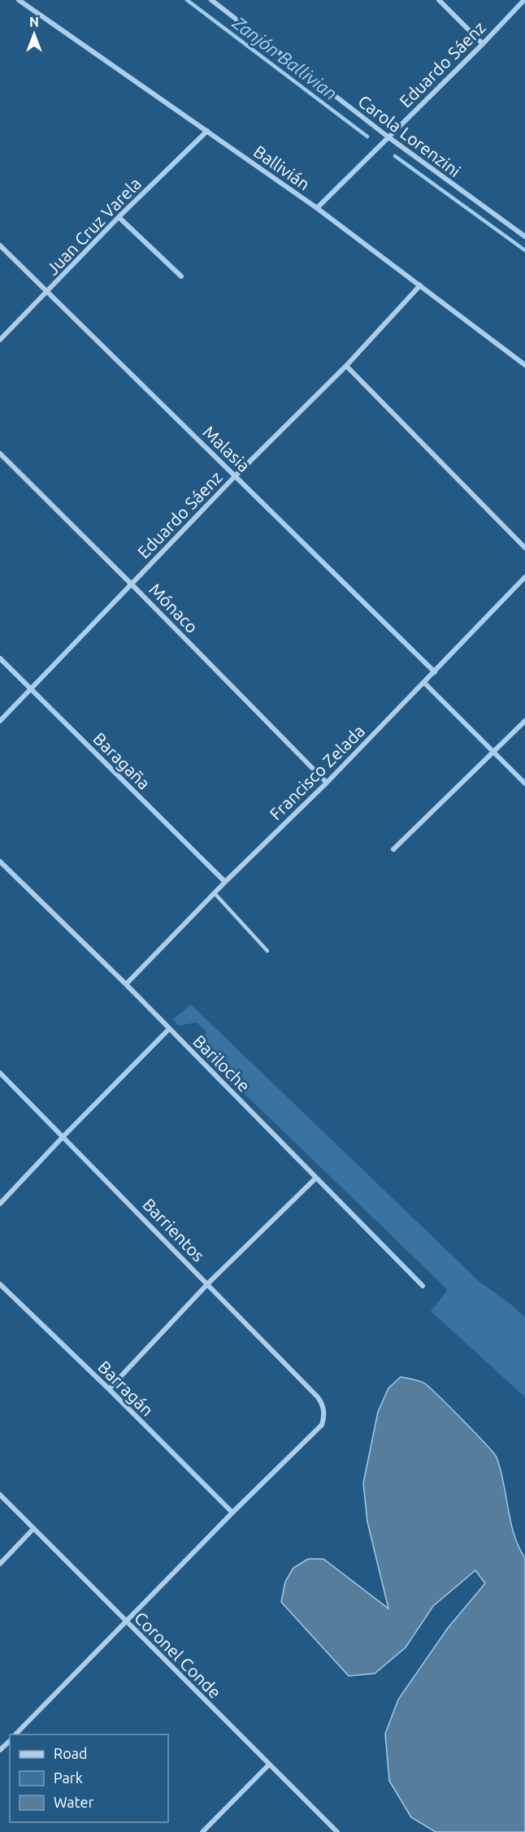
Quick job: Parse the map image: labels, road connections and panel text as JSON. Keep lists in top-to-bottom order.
{
  "streets": {
    "street": [
      "Eduardo Sáenz",
      "Carola Lorenzini",
      "Ballivián",
      "Juan Cruz Varela",
      "Malasia",
      "Mónaco",
      "Baragaña",
      "Francisco Zelada",
      "Bariloche",
      "Barrientos",
      "Barragán",
      "Coronel Conde"
    ]
  },
  "crossings": [
    ["Eduardo Sáenz", "Carola Lorenzini"],
    ["Eduardo Sáenz", "Ballivián"],
    ["Eduardo Sáenz", "Malasia"],
    ["Eduardo Sáenz", "Mónaco"],
    ["Eduardo Sáenz", "Baragaña"],
    ["Ballivián", "Juan Cruz Varela"],
    ["Juan Cruz Varela", "Malasia"],
    ["Malasia", "Francisco Zelada"],
    ["Mónaco", "Francisco Zelada"],
    ["Baragaña", "Francisco Zelada"],
    ["Francisco Zelada", "Bariloche"],
    ["Barrientos", "Barragán"]
  ],
  "water": ["Zanjón Ballivian"],
  "legend": ["Road", "Park", "Water"],
  "north": "top"
}
